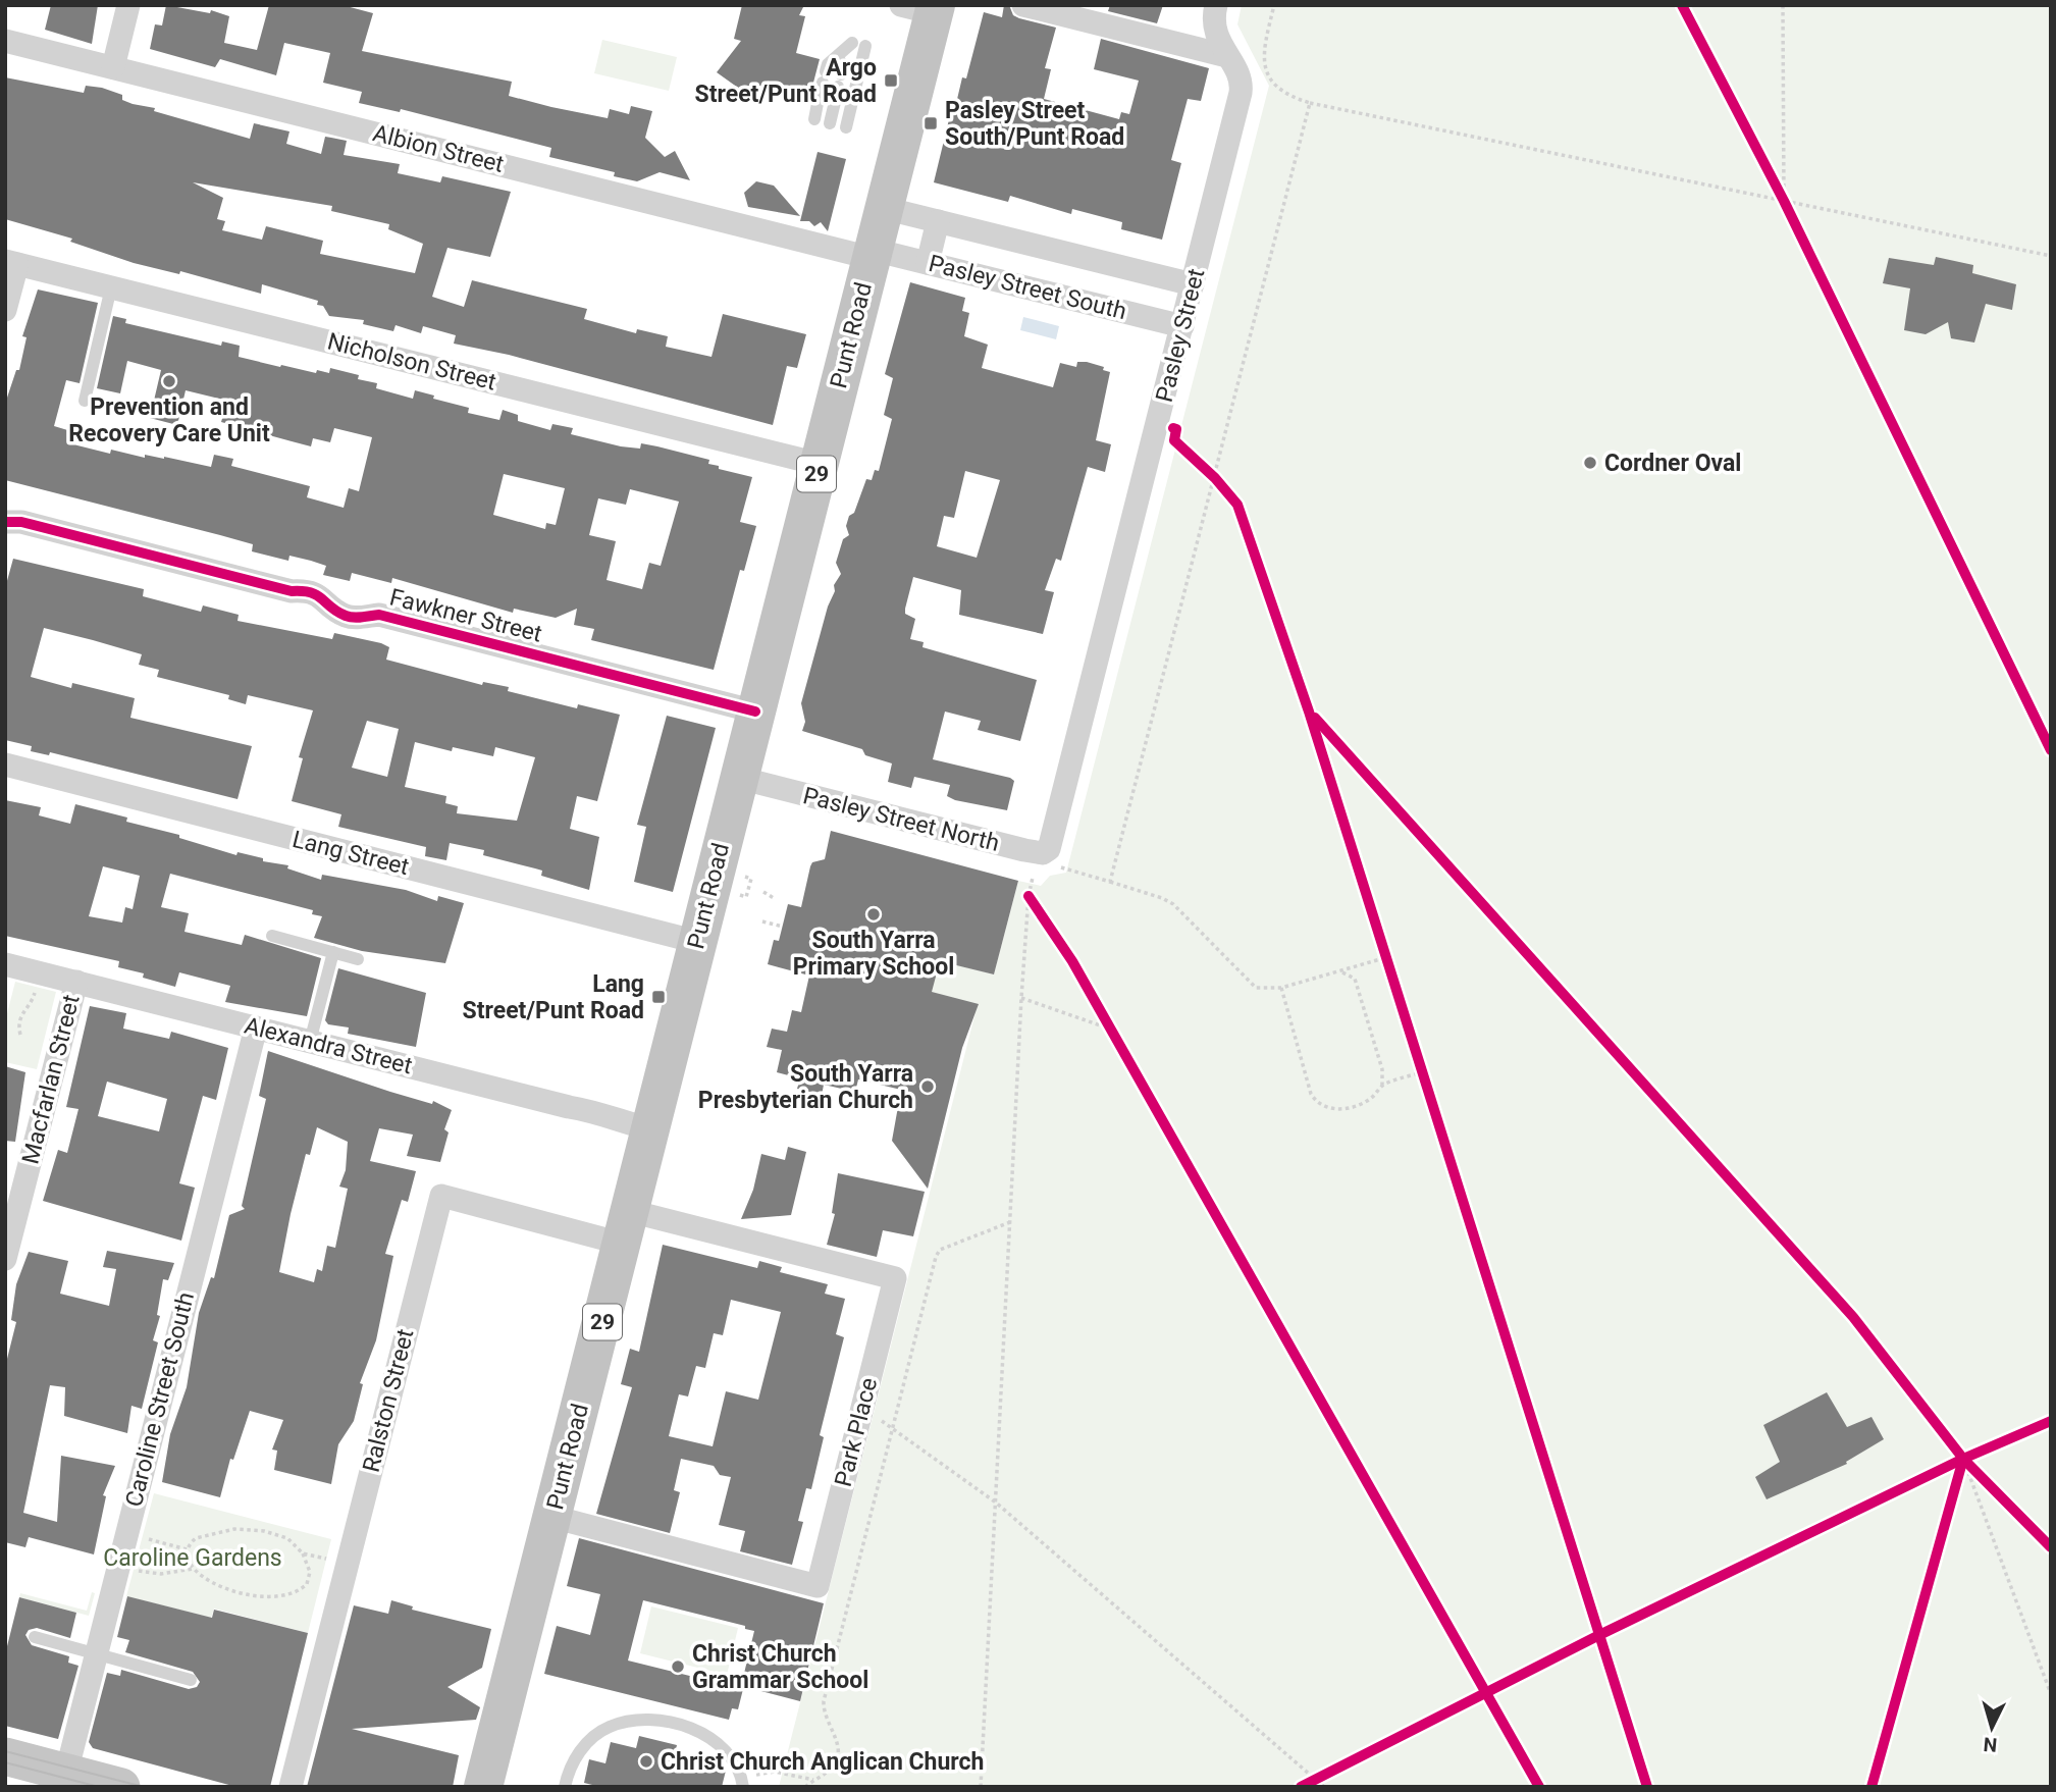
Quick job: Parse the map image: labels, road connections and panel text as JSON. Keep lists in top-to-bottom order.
{
  "streets": {
    "highway": ["Punt Road", "29"],
    "street": [
      "Albion Street",
      "Pasley Street South",
      "Pasley Street",
      "Nicholson Street",
      "Fawkner Street",
      "Pasley Street North",
      "Lang Street",
      "Alexandra Street",
      "Macfarlan Street",
      "Caroline Street South",
      "Ralston Street",
      "Park Place"
    ]
  },
  "crossings": [
    ["Albion Street", "Pasley Street South"],
    ["Albion Street", "Punt Road"],
    ["Pasley Street South", "Punt Road"],
    ["Pasley Street South", "Pasley Street"],
    ["Punt Road", "Nicholson Street"],
    ["Punt Road", "Fawkner Street"],
    ["Punt Road", "Pasley Street North"],
    ["Punt Road", "Lang Street"],
    ["Punt Road", "Alexandra Street"],
    ["Punt Road", "Ralston Street"],
    ["Punt Road", "Park Place"],
    ["Pasley Street", "Pasley Street North"],
    ["Alexandra Street", "Macfarlan Street"],
    ["Alexandra Street", "Caroline Street South"],
    ["Ralston Street", "Park Place"]
  ],
  "parks": ["Caroline Gardens"],
  "places": {
    "transit": ["Argo Street/Punt Road", "Pasley Street South/Punt Road", "Lang Street/Punt Road"],
    "other": [
      "Prevention and Recovery Care Unit",
      "Cordner Oval",
      "South Yarra Primary School",
      "South Yarra Presbyterian Church",
      "Christ Church Grammar School",
      "Christ Church Anglican Church"
    ]
  },
  "north": "bottom"
}
